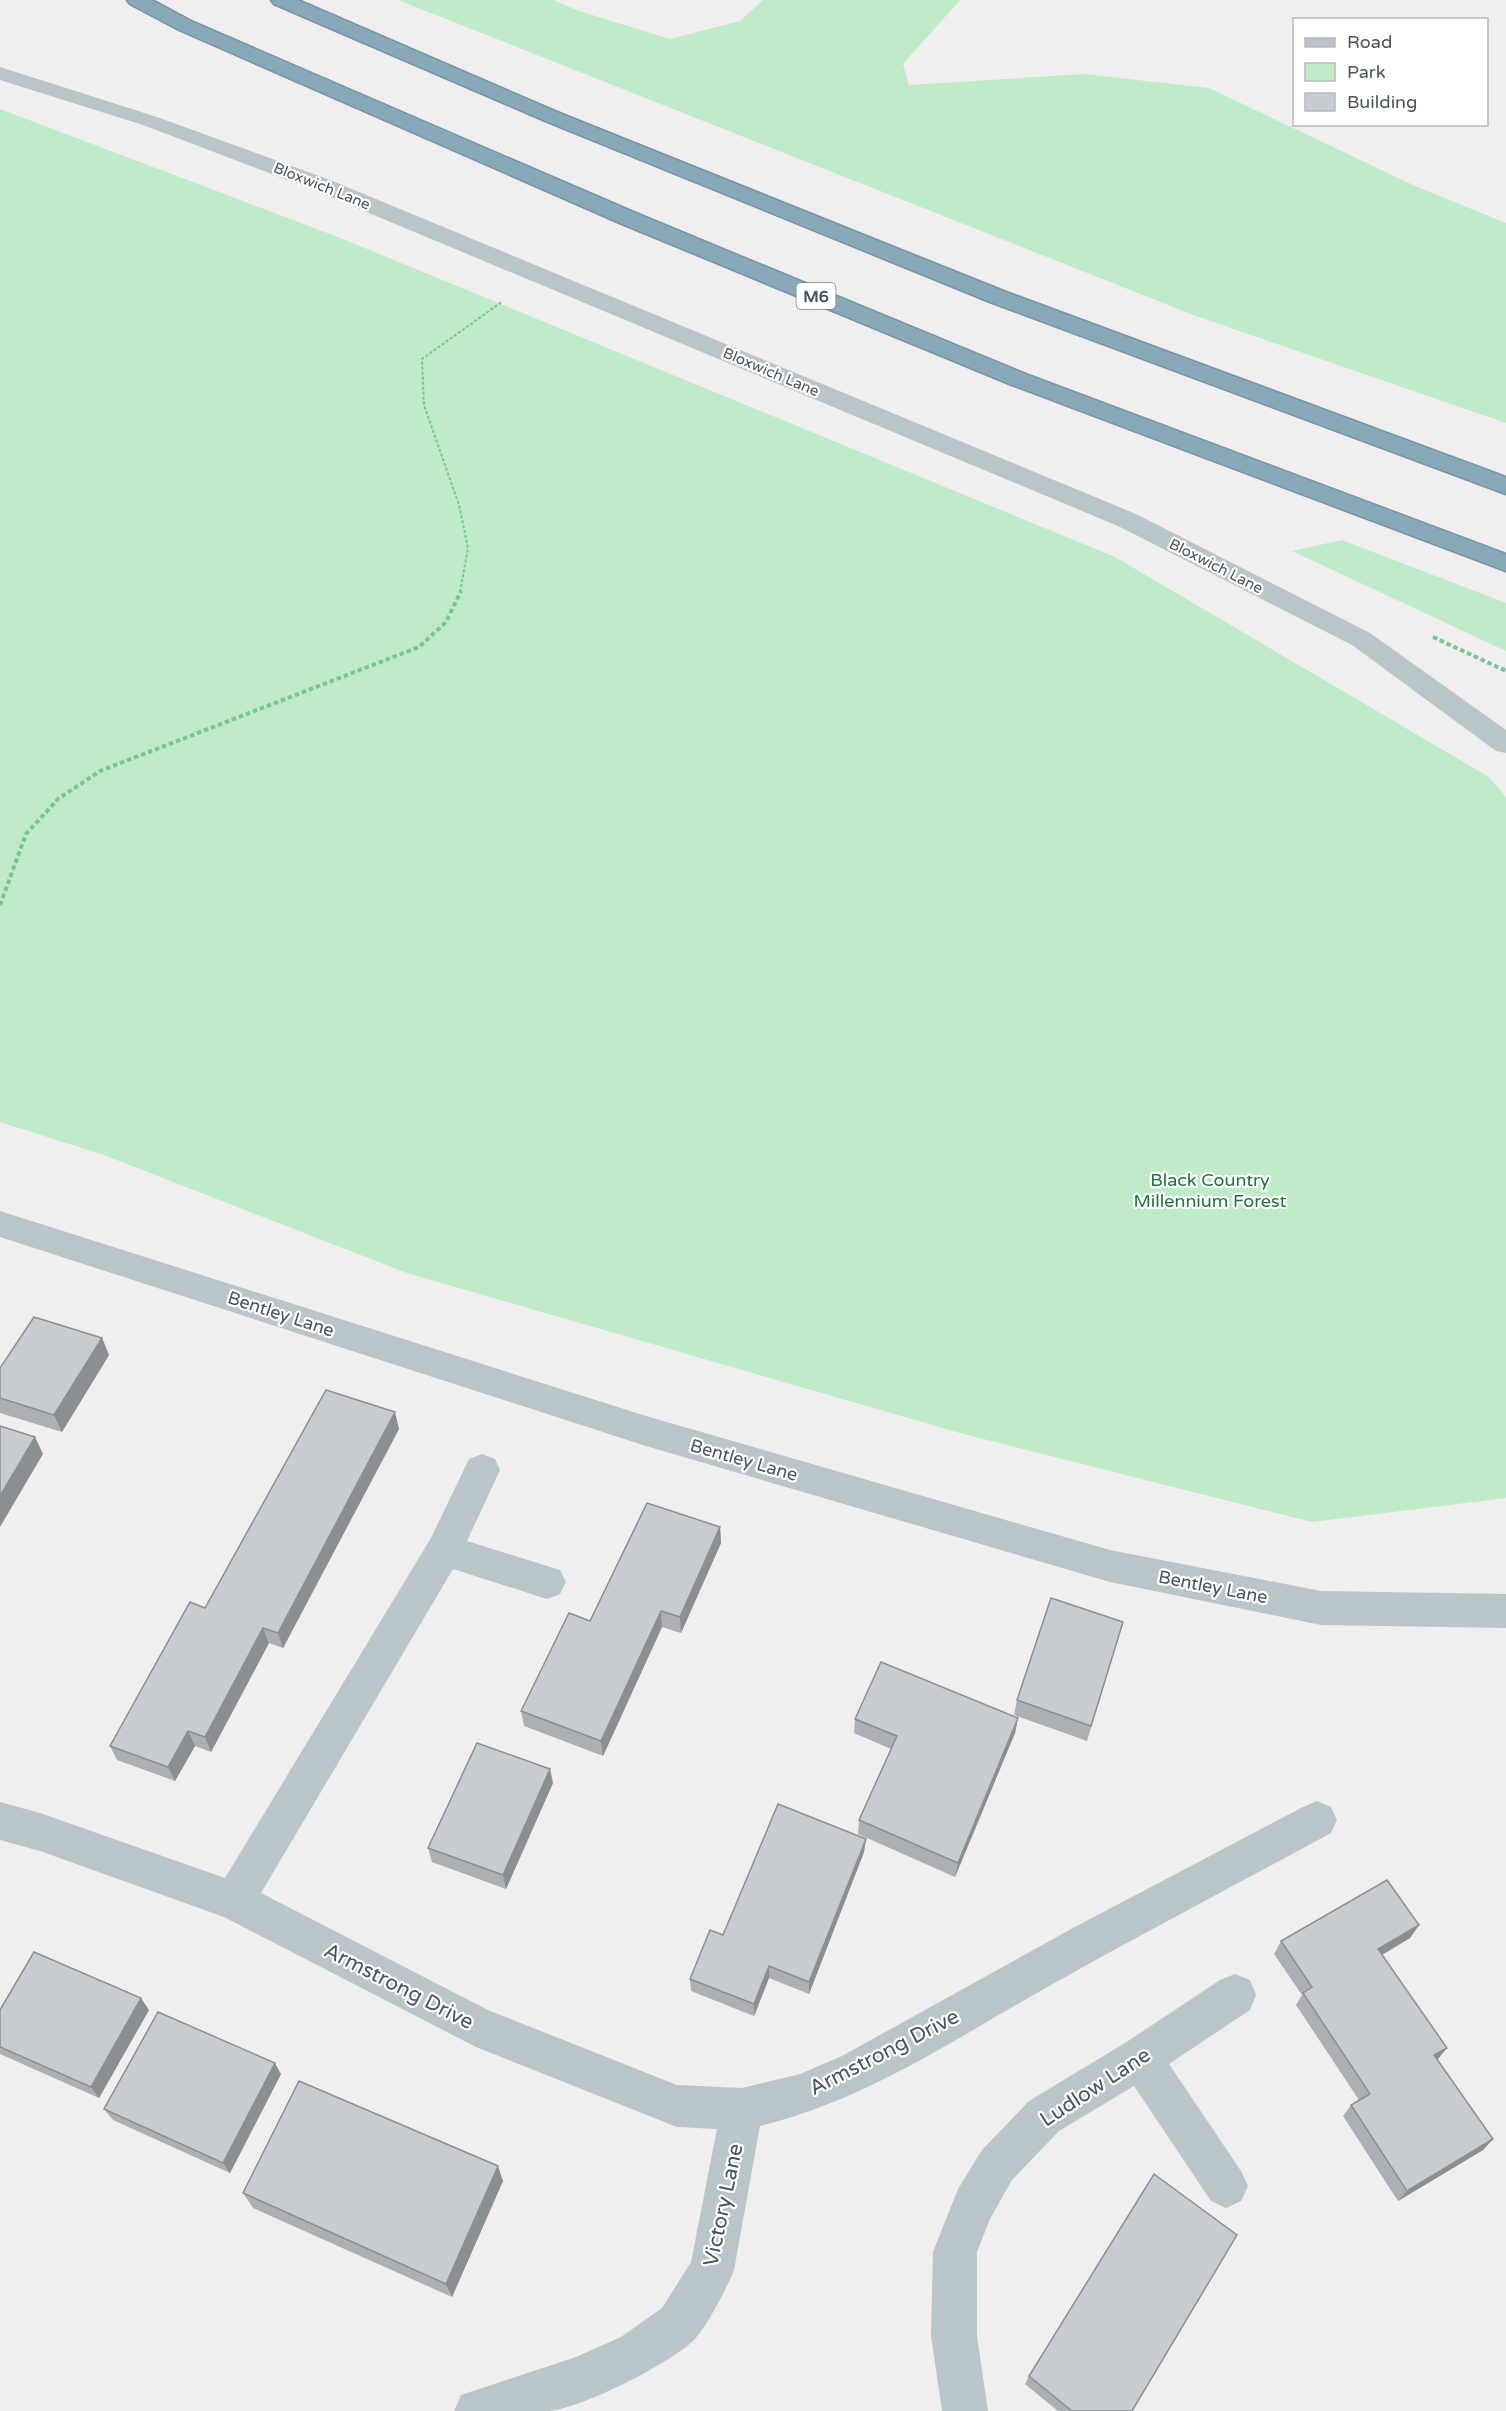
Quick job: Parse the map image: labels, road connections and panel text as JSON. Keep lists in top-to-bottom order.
{
  "streets": {
    "highway": ["M6"],
    "street": [
      "Bloxwich Lane",
      "Bentley Lane",
      "Armstrong Drive",
      "Ludlow Lane",
      "Victory Lane"
    ]
  },
  "crossings": [
    ["Armstrong Drive", "Victory Lane"]
  ],
  "parks": ["Black Country Millennium Forest"],
  "legend": ["Road", "Park", "Building"]
}
